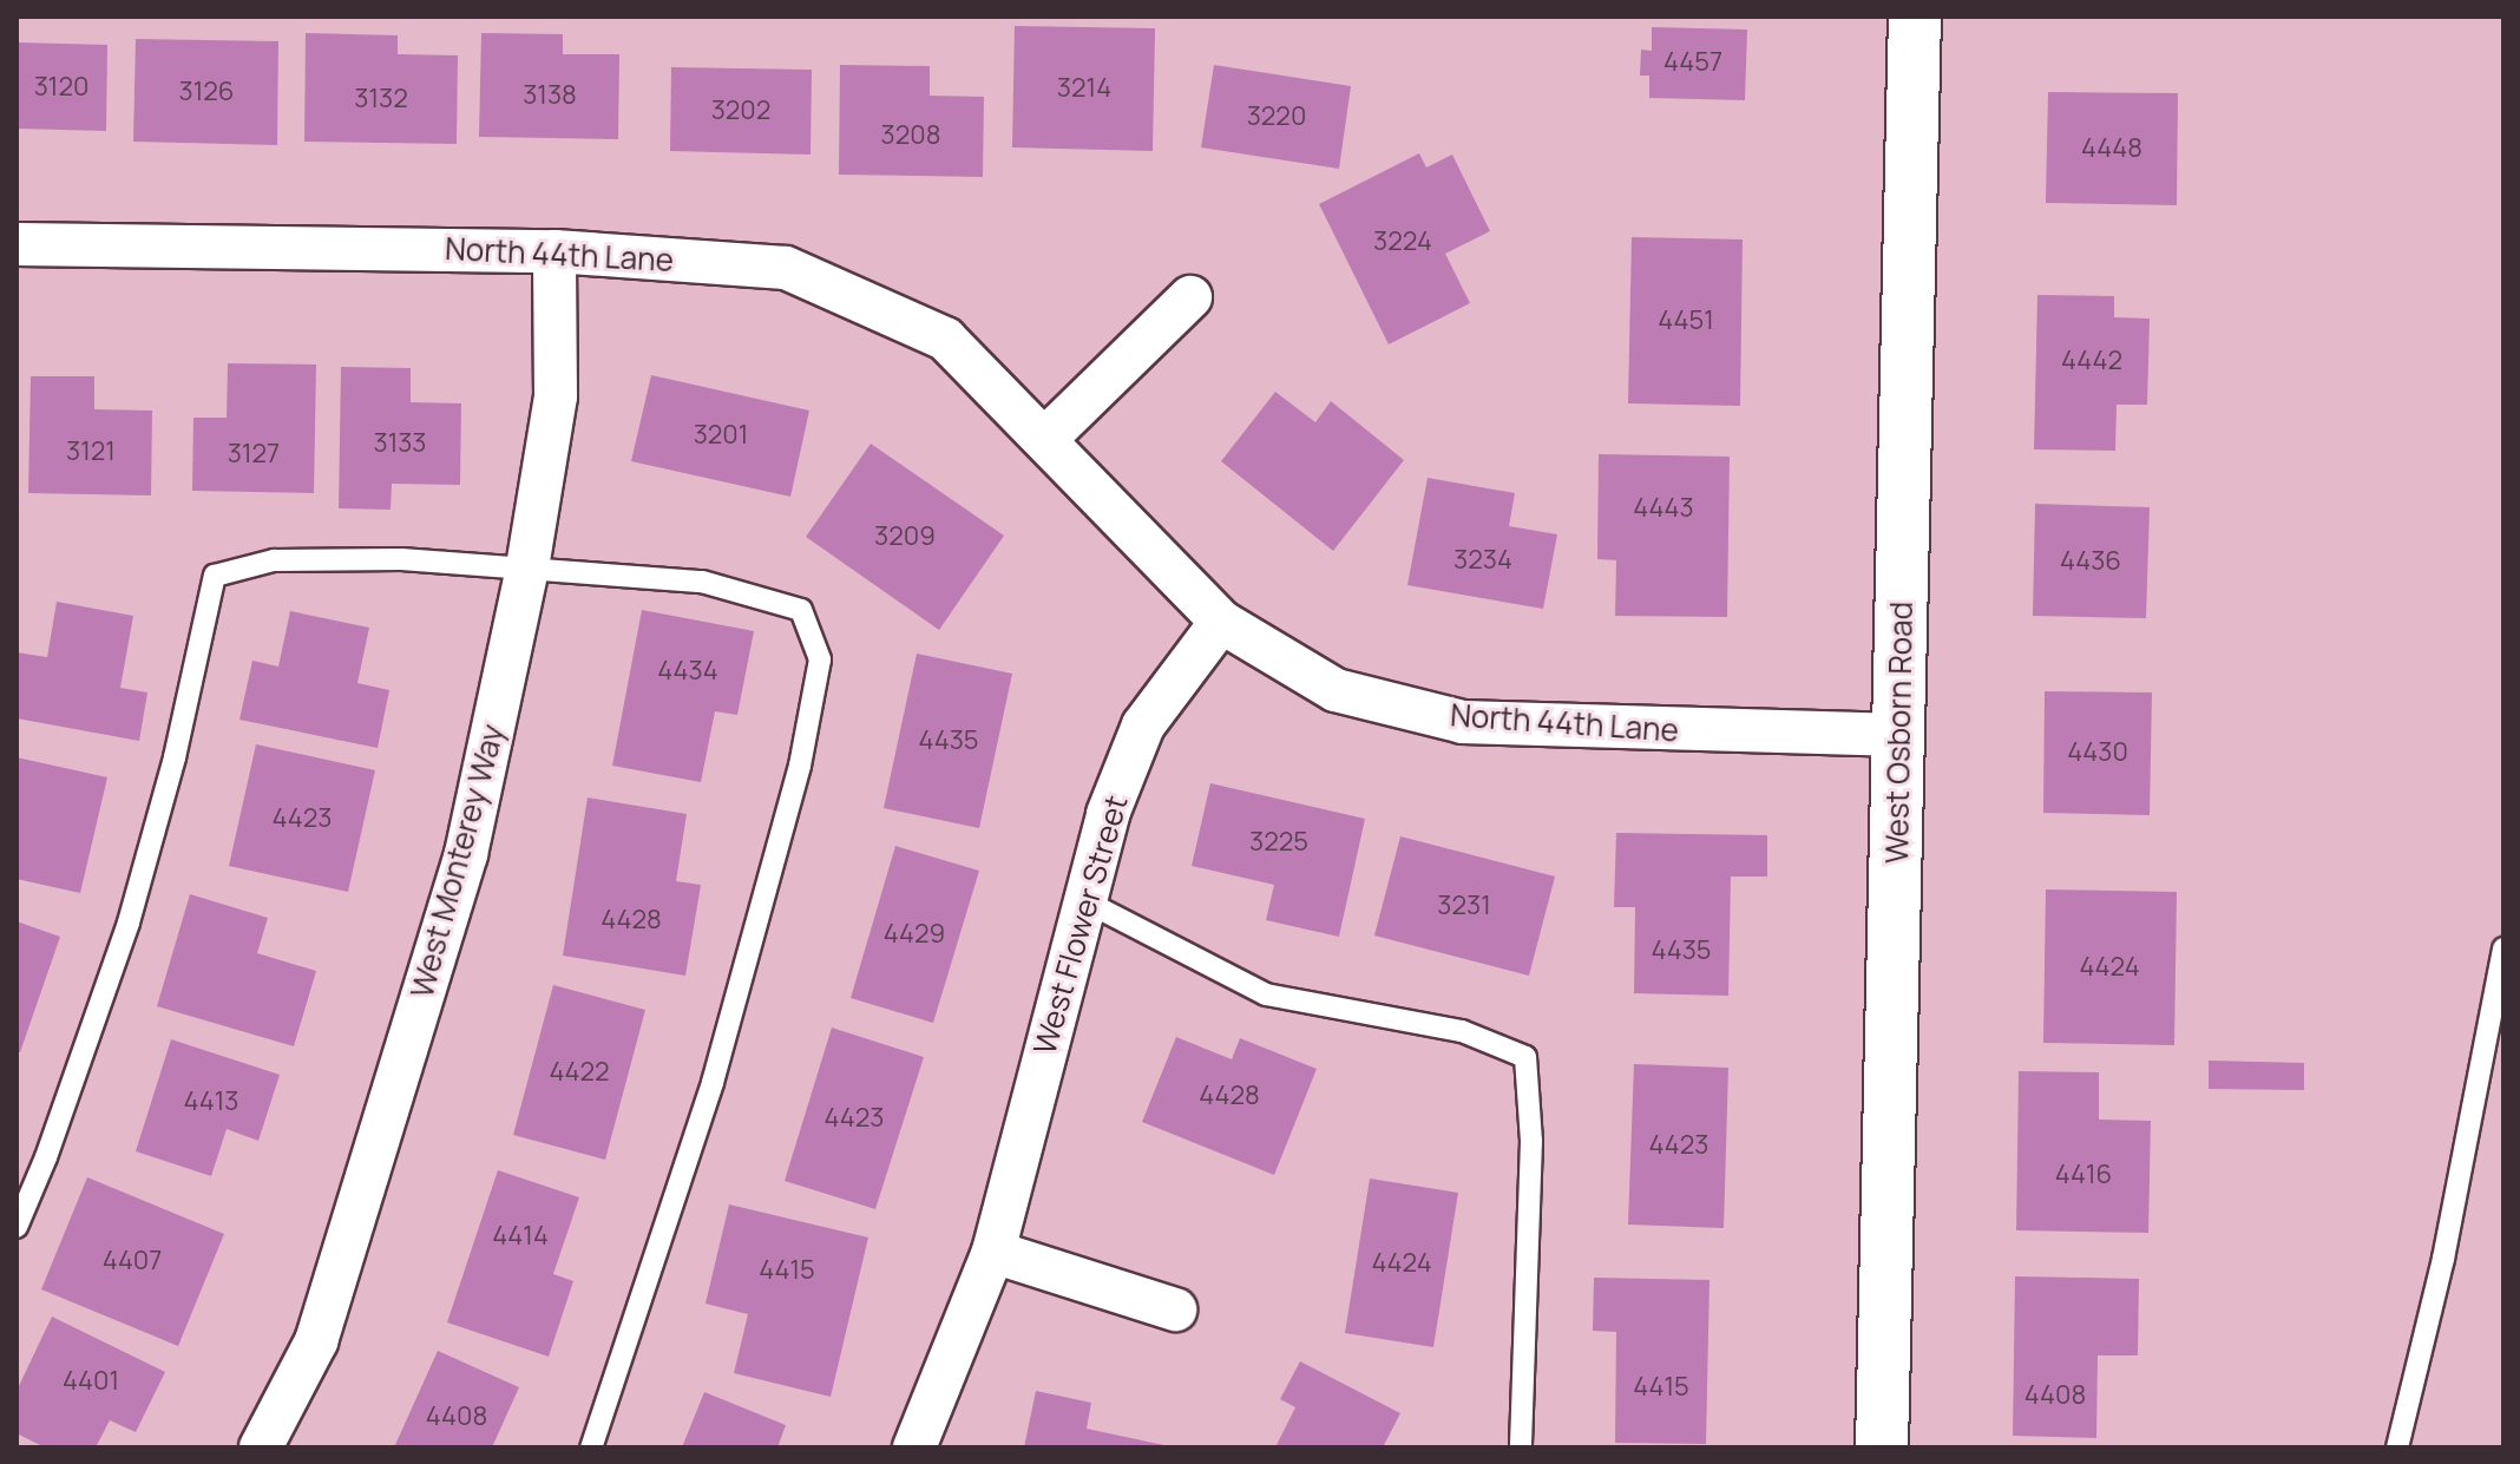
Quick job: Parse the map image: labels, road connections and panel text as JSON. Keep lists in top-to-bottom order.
{
  "streets": {
    "street": [
      "North 44th Lane",
      "West Osborn Road",
      "West Monterey Way",
      "West Flower Street"
    ]
  },
  "crossings": [
    ["North 44th Lane", "West Osborn Road"],
    ["North 44th Lane", "West Monterey Way"],
    ["North 44th Lane", "West Flower Street"]
  ],
  "house_numbers": [
    "4457",
    "3120",
    "3214",
    "3126",
    "3138",
    "3132",
    "3202",
    "3220",
    "3208",
    "4448",
    "3224",
    "4451",
    "4442",
    "3201",
    "3133",
    "3121",
    "3127",
    "4443",
    "3209",
    "3234",
    "4436",
    "4434",
    "4435",
    "4430",
    "4423",
    "3225",
    "3231",
    "4428",
    "4429",
    "4435",
    "4424",
    "4422",
    "4428",
    "4413",
    "4423",
    "4423",
    "4416",
    "4414",
    "4407",
    "4424",
    "4415",
    "4401",
    "4415",
    "4408",
    "4408"
  ]
}
